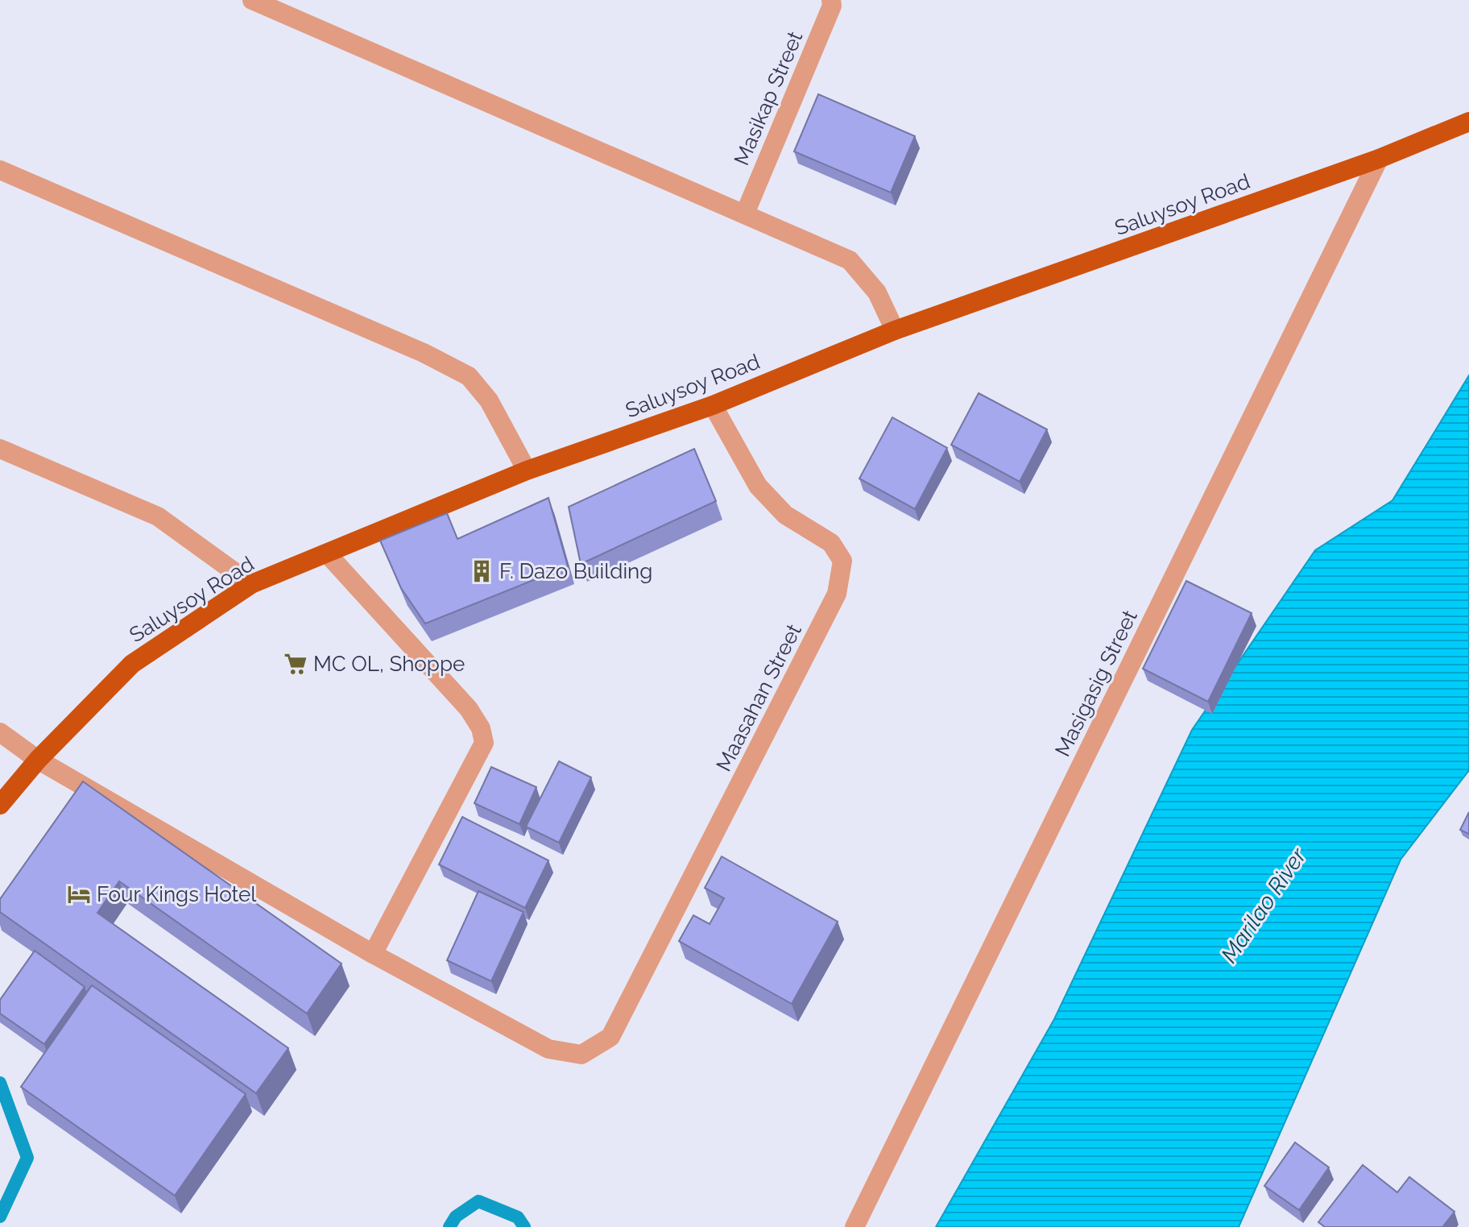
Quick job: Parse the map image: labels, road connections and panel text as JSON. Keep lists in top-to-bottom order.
{
  "streets": {
    "main road": ["Saluysoy Road"],
    "street": ["Masikap Street", "Masigasig Street", "Maasahan Street"]
  },
  "crossings": [
    ["Saluysoy Road", "Masigasig Street"],
    ["Saluysoy Road", "Maasahan Street"]
  ],
  "water": ["Marilao River"],
  "places": {
    "building": ["F. Dazo Building"],
    "supermarket": ["MC OL, Shoppe"],
    "hotel": ["Four Kings Hotel"]
  }
}
